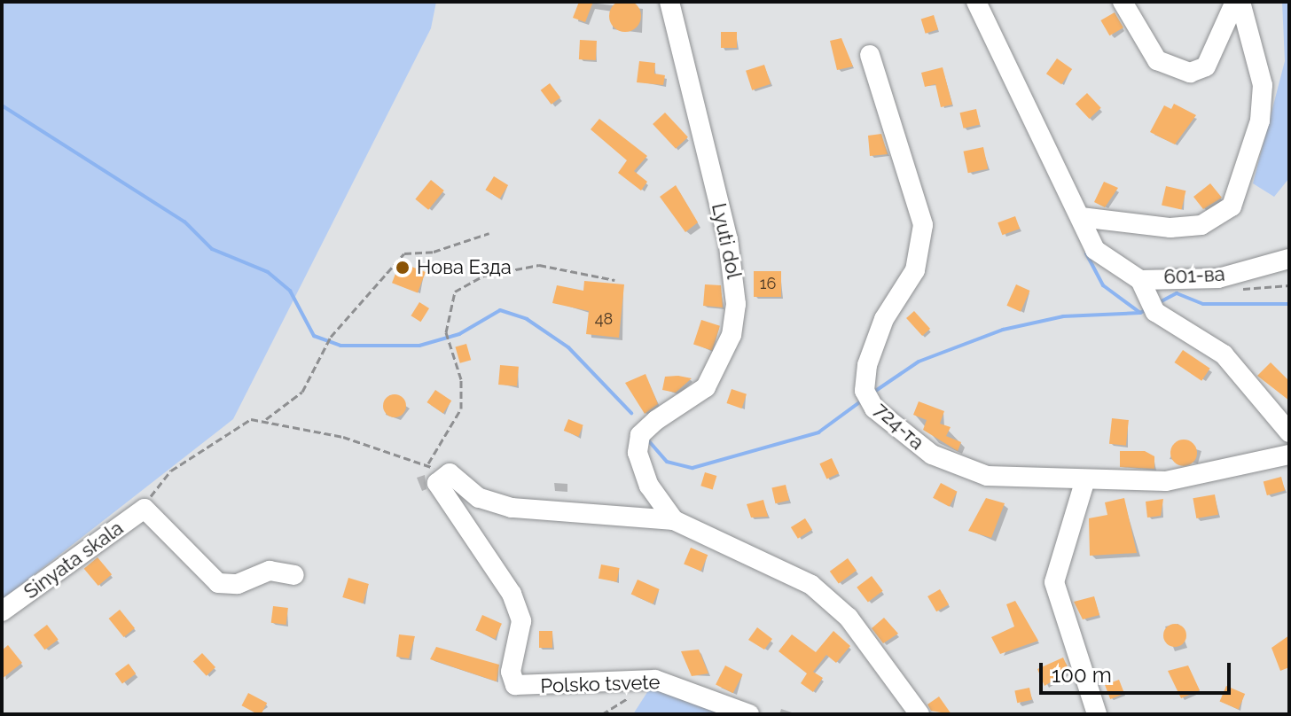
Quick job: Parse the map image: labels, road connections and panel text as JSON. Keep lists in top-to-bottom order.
{
  "streets": {
    "street": [
      "Lyuti dol",
      "601-ва",
      "724-та",
      "Sinyata skala",
      "Polsko tsvete"
    ]
  },
  "places": ["Нова Езда"],
  "house_numbers": ["16", "48"],
  "scale_bar": "100 m"
}
